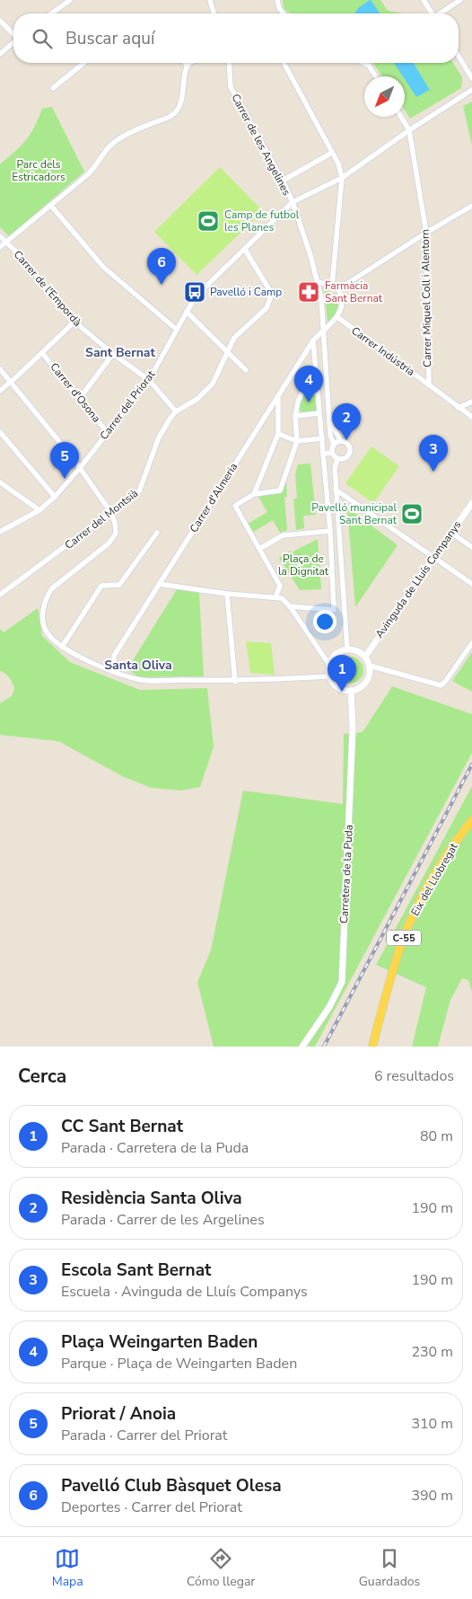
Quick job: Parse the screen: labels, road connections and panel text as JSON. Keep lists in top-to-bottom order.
{
  "streets": {
    "main road": ["Eix del Llobregat", "C-55"],
    "street": [
      "Carrer de les Angelines",
      "Carrer de l'Empordà",
      "Carrer Miquel Coll i Alentorn",
      "Carrer Indústria",
      "Carrer d'Osona",
      "Carrer del Priorat",
      "Carrer d'Almeria",
      "Carrer del Montsià",
      "Avinguda de Lluís Companys",
      "Carretera de la Puda"
    ]
  },
  "crossings": [
    ["Carrer de les Angelines", "Carrer del Priorat"],
    ["Carrer de les Angelines", "Carrer d'Almeria"],
    ["Carrer de l'Empordà", "Carrer del Priorat"],
    ["Carrer de l'Empordà", "Carrer del Montsià"],
    ["Carrer Miquel Coll i Alentorn", "Carrer Indústria"],
    ["Carrer Miquel Coll i Alentorn", "Carrer del Priorat"],
    ["Carrer Indústria", "Carrer d'Almeria"],
    ["Carrer d'Osona", "Carrer del Priorat"],
    ["Carrer del Priorat", "Carrer del Montsià"],
    ["Avinguda de Lluís Companys", "Carretera de la Puda"]
  ],
  "districts": ["Sant Bernat", "Santa Oliva"],
  "parks": ["Parc dels Estricadors", "Plaça de la Dignitat"],
  "places": {
    "sports": ["Camp de futbol les Planes", "Pavelló municipal Sant Bernat"],
    "bus stop": ["Pavelló i Camp"],
    "pharmacy": ["Farmàcia Sant Bernat"]
  },
  "north": "bottom left",
  "page": {
    "search": "Buscar aquí",
    "pins": [
      "6",
      "4",
      "2",
      "3",
      "5",
      "1"
    ],
    "heading": ["Cerca", "6 resultados"],
    "list": [
      {
        "mark": "1",
        "name": "CC Sant Bernat",
        "note": "Parada · Carretera de la Puda",
        "value": "80 m"
      },
      {
        "mark": "2",
        "name": "Residència Santa Oliva",
        "note": "Parada · Carrer de les Argelines",
        "value": "190 m"
      },
      {
        "mark": "3",
        "name": "Escola Sant Bernat",
        "note": "Escuela · Avinguda de Lluís Companys",
        "value": "190 m"
      },
      {
        "mark": "4",
        "name": "Plaça Weingarten Baden",
        "note": "Parque · Plaça de Weingarten Baden",
        "value": "230 m"
      },
      {
        "mark": "5",
        "name": "Priorat / Anoia",
        "note": "Parada · Carrer del Priorat",
        "value": "310 m"
      },
      {
        "mark": "6",
        "name": "Pavelló Club Bàsquet Olesa",
        "note": "Deportes · Carrer del Priorat",
        "value": "390 m"
      }
    ],
    "nav": ["Mapa", "Cómo llegar", "Guardados"]
  }
}
